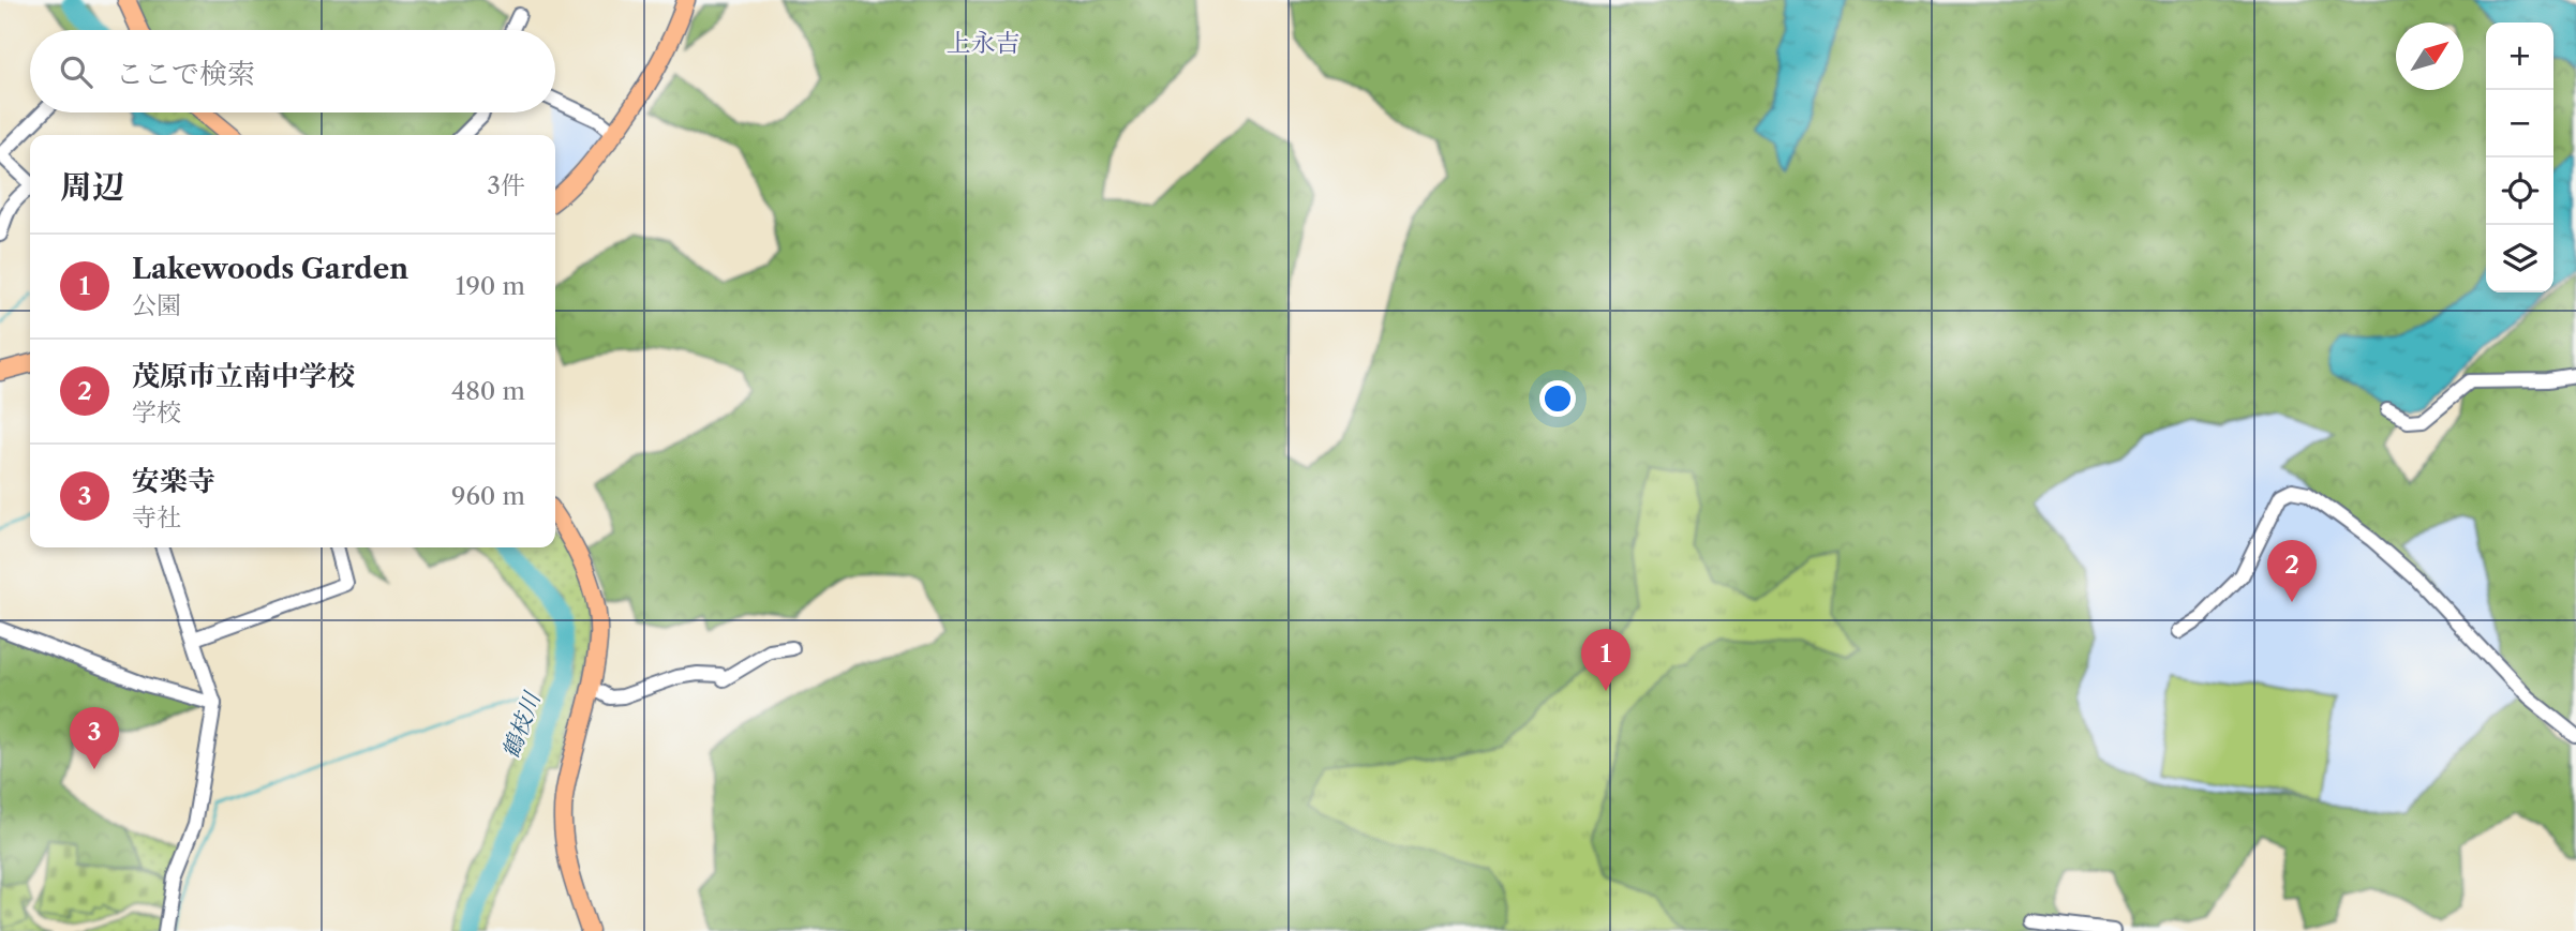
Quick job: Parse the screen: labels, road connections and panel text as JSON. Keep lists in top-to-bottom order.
{
  "districts": ["上永吉"],
  "water": ["鶴枝川"],
  "north": "top right",
  "page": {
    "map_buttons": ["+", "−"],
    "search": "ここで検索",
    "heading": ["周辺", "3件"],
    "list": [
      {
        "mark": "1",
        "name": "Lakewoods Garden",
        "note": "公園",
        "value": "190 m"
      },
      {
        "mark": "2",
        "name": "茂原市立南中学校",
        "note": "学校",
        "value": "480 m"
      },
      {
        "mark": "3",
        "name": "安楽寺",
        "note": "寺社",
        "value": "960 m"
      }
    ],
    "pins": ["2", "1", "3"]
  }
}
